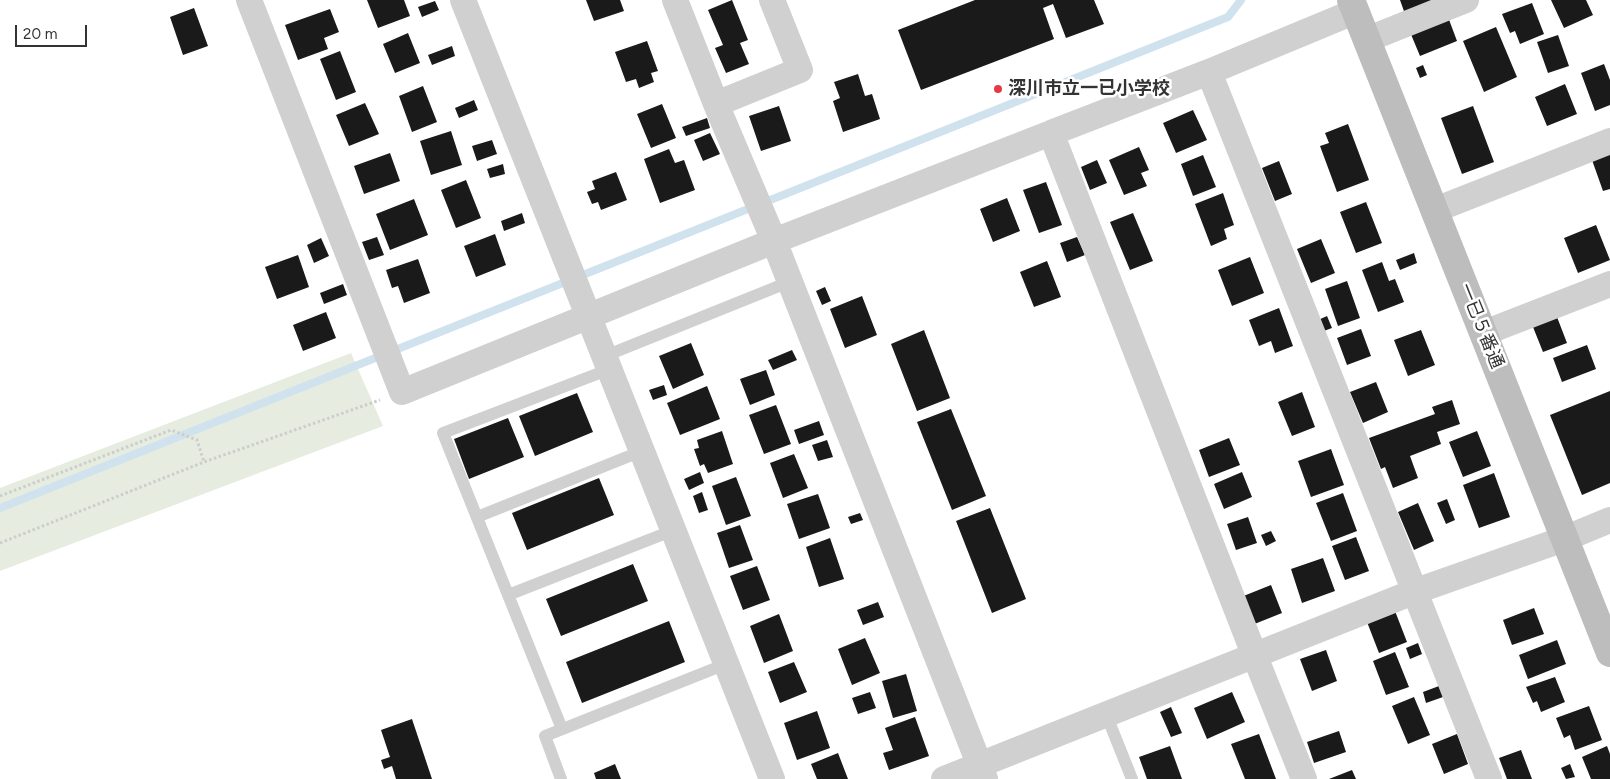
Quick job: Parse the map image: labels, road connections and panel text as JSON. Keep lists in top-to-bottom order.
{
  "streets": {
    "street": ["一已５番通"]
  },
  "places": ["深川市立一已小学校"],
  "scale_bar": "20 m"
}
